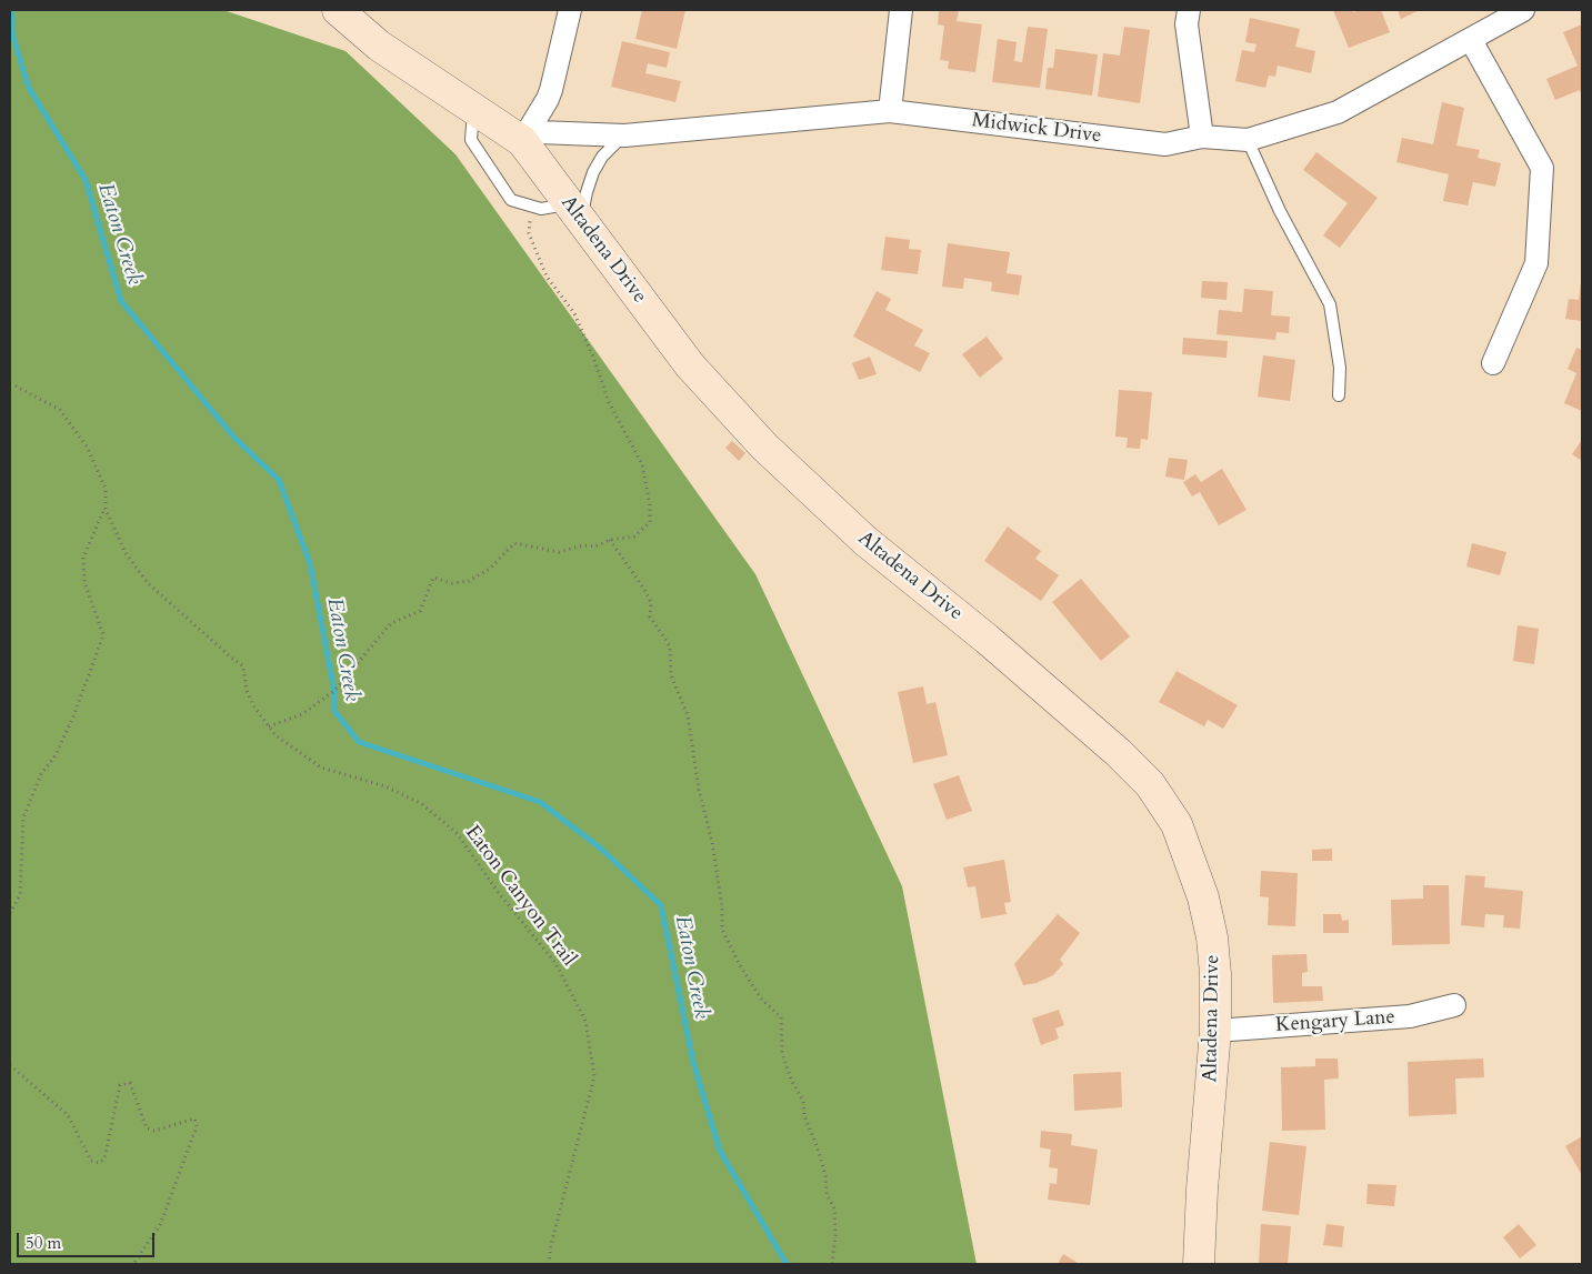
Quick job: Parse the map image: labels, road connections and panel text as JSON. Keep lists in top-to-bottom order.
{
  "streets": {
    "main road": ["Altadena Drive"],
    "street": ["Midwick Drive", "Kengary Lane"],
    "path": ["Eaton Canyon Trail"]
  },
  "crossings": [
    ["Midwick Drive", "Altadena Drive"],
    ["Altadena Drive", "Kengary Lane"]
  ],
  "water": ["Eaton Creek"],
  "scale_bar": "50 m"
}
